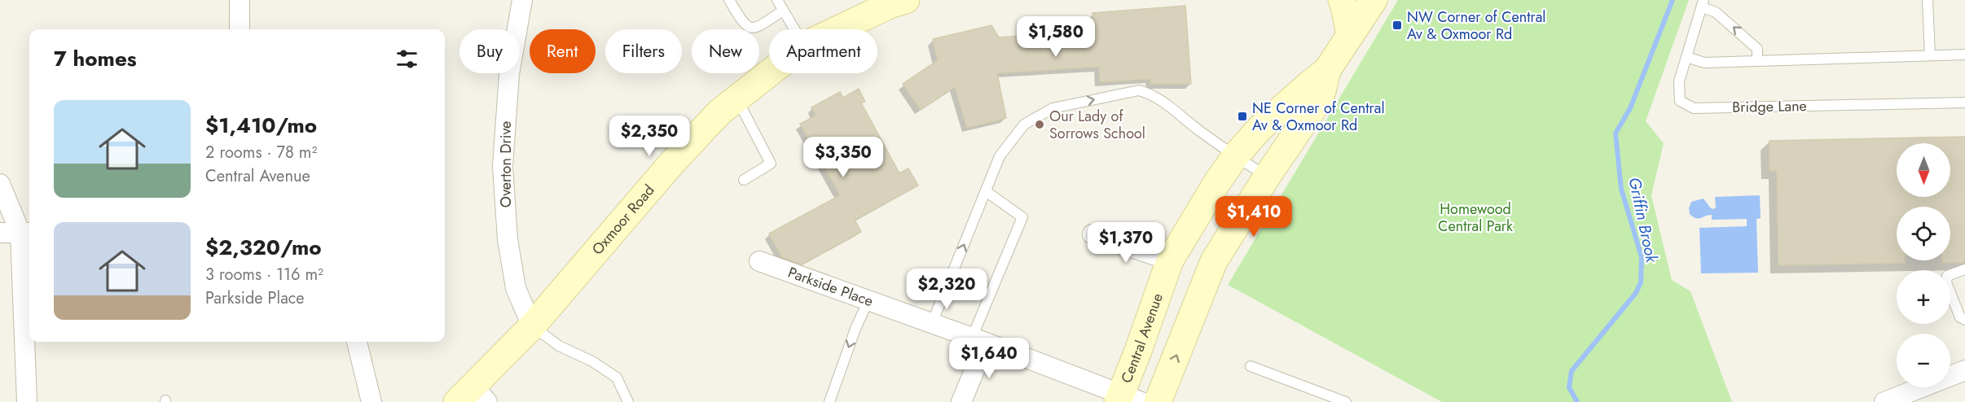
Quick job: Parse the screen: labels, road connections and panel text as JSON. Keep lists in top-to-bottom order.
{
  "streets": {
    "main road": ["Oxmoor Road", "Central Avenue"],
    "street": ["Overton Drive", "Parkside Place"],
    "lane": ["Bridge Lane"]
  },
  "crossings": [
    ["Overton Drive", "Oxmoor Road"],
    ["Parkside Place", "Central Avenue"]
  ],
  "water": ["Griffin Brook"],
  "parks": ["Homewood Central Park"],
  "places": {
    "transit": ["NW Corner of Central Av & Oxmoor Rd", "NE Corner of Central Av & Oxmoor Rd"],
    "other": ["Our Lady of Sorrows School"]
  },
  "north": "bottom",
  "page": {
    "price": [
      "$1,580",
      "$2,350",
      "$3,350",
      "$1,410",
      "$1,370",
      "$2,320",
      "$1,640"
    ],
    "chip": [
      "Buy",
      "Rent",
      "Filters",
      "New",
      "Apartment"
    ],
    "heading": "7 homes",
    "list": [
      {
        "name": "$1,410/mo",
        "note": "2 rooms · 78 m² · Central Avenue"
      },
      {
        "name": "$2,320/mo",
        "note": "3 rooms · 116 m² · Parkside Place"
      }
    ],
    "map_buttons": ["+", "−"]
  }
}
